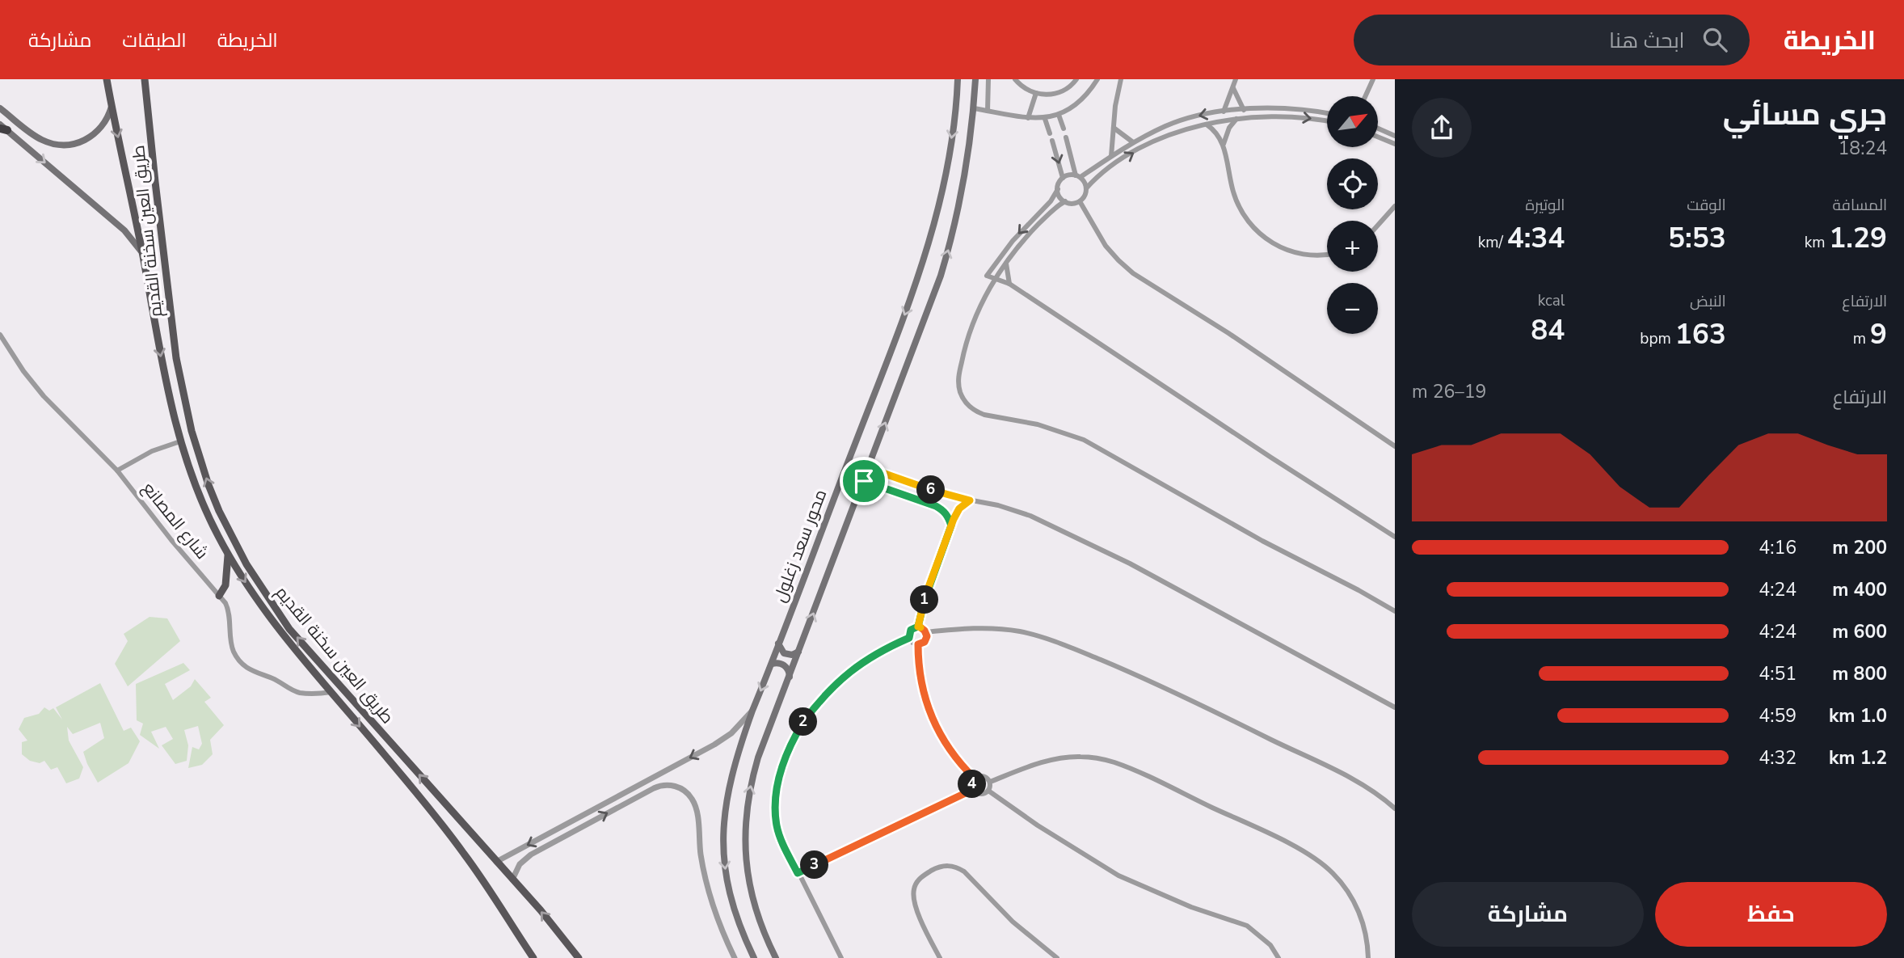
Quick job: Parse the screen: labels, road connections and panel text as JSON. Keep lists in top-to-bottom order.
{
  "streets": {
    "main road": ["طريق العين سخنة القديم", "محور سعد زغلول"],
    "street": ["شارع المصانع"]
  },
  "crossings": [
    ["طريق العين سخنة القديم", "شارع المصانع"]
  ],
  "north": "top right",
  "page": {
    "header": "الخريطة",
    "search": "ابحث هنا",
    "nav": ["الخريطة", "الطبقات", "مشاركة"],
    "heading": ["جري مسائي", "18:24"],
    "map_buttons": ["+", "−"],
    "stats": [
      ["المسافة", "1.29 km"],
      ["الوقت", "5:53"],
      ["الوتيرة", "4:34 /km"],
      ["الارتفاع", "9 m"],
      ["النبض", "163 bpm"],
      ["kcal", "84"]
    ],
    "chart": ["الارتفاع", "19–26 m"],
    "pins": [
      "6",
      "1",
      "2",
      "4",
      "3"
    ],
    "list": [
      {
        "name": "200 m",
        "note": "4:16"
      },
      {
        "name": "400 m",
        "note": "4:24"
      },
      {
        "name": "600 m",
        "note": "4:24"
      },
      {
        "name": "800 m",
        "note": "4:51"
      },
      {
        "name": "1.0 km",
        "note": "4:59"
      },
      {
        "name": "1.2 km",
        "note": "4:32"
      }
    ],
    "buttons": ["حفظ", "مشاركة"]
  }
}
